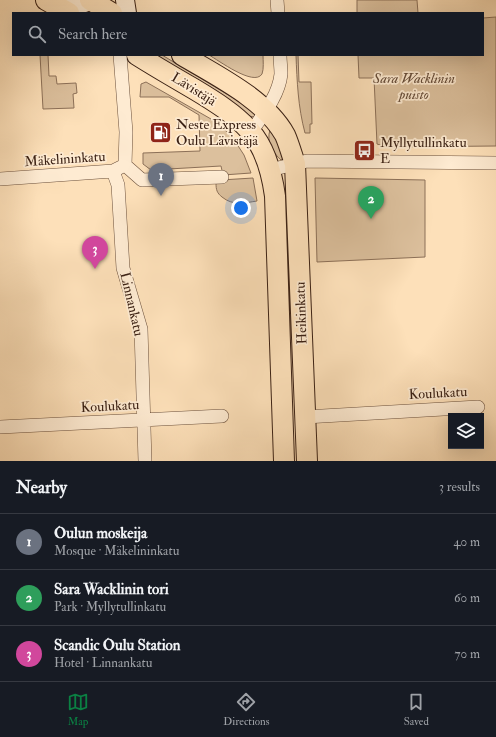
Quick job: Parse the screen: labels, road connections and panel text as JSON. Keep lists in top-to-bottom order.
{
  "streets": {
    "main road": ["Lävistäjä", "Heikinkatu"],
    "street": ["Mäkelininkatu", "Linnankatu", "Koulukatu"]
  },
  "crossings": [
    ["Lävistäjä", "Heikinkatu"],
    ["Mäkelininkatu", "Linnankatu"],
    ["Linnankatu", "Koulukatu"],
    ["Heikinkatu", "Koulukatu"]
  ],
  "parks": ["Sara Wacklinin puisto"],
  "places": {
    "fuel station": ["Neste Express Oulu Lävistäjä"],
    "bus stop": ["Myllytullinkatu E"]
  },
  "page": {
    "search": "Search here",
    "pins": ["1", "2", "3"],
    "heading": ["Nearby", "3 results"],
    "list": [
      {
        "mark": "1",
        "name": "Oulun moskeija",
        "note": "Mosque · Mäkelininkatu",
        "value": "40 m"
      },
      {
        "mark": "2",
        "name": "Sara Wacklinin tori",
        "note": "Park · Myllytullinkatu",
        "value": "60 m"
      },
      {
        "mark": "3",
        "name": "Scandic Oulu Station",
        "note": "Hotel · Linnankatu",
        "value": "70 m"
      }
    ],
    "nav": ["Map", "Directions", "Saved"]
  }
}
